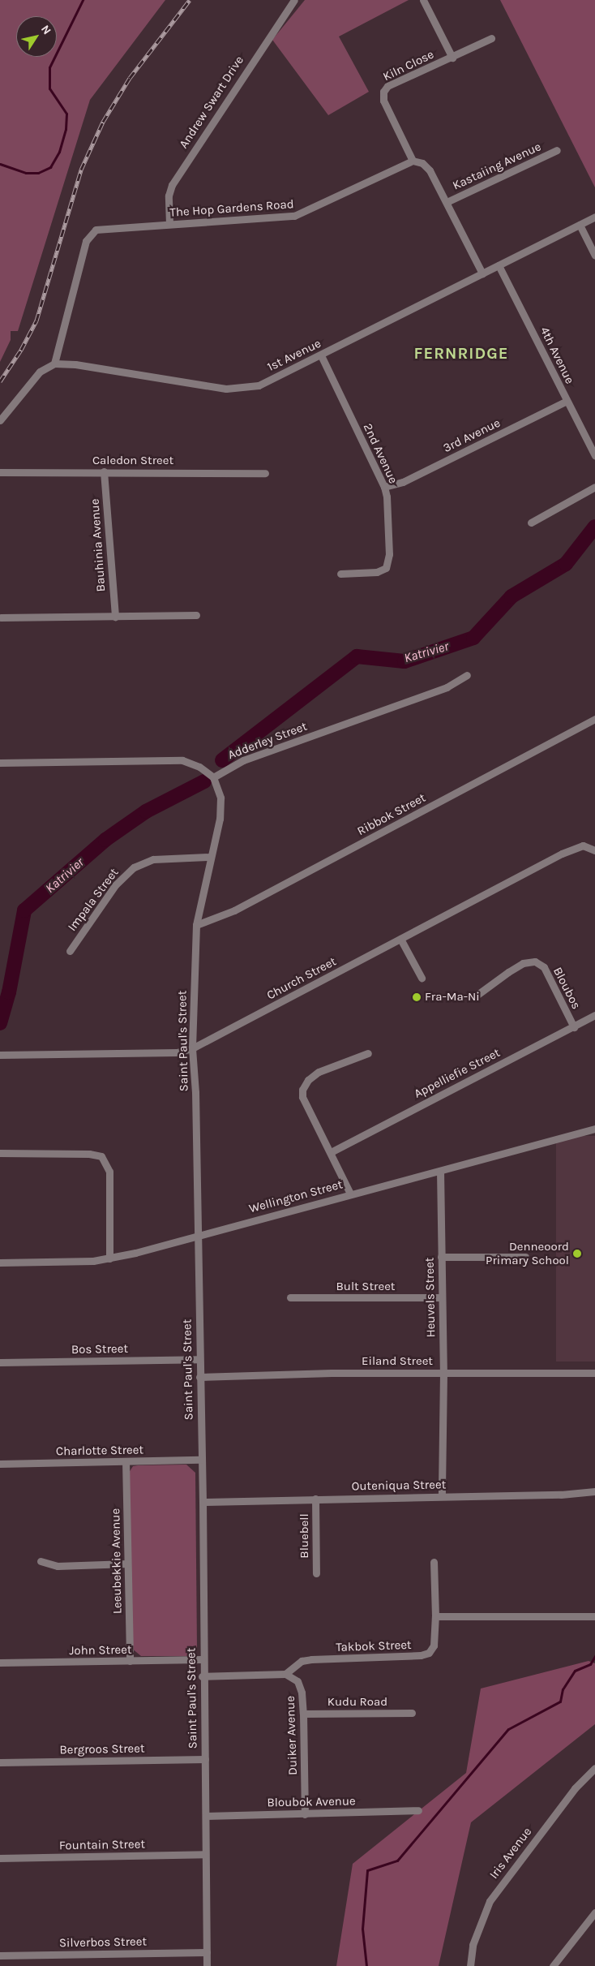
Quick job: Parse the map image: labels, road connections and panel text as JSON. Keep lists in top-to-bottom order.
{
  "streets": {
    "street": [
      "Kiln Close",
      "Andrew Swart Drive",
      "Kastaiing Avenue",
      "The Hop Gardens Road",
      "1st Avenue",
      "4th Avenue",
      "3rd Avenue",
      "2nd Avenue",
      "Caledon Street",
      "Bauhinia Avenue",
      "Adderley Street",
      "Ribbok Street",
      "Impala Street",
      "Church Street",
      "Bloubos",
      "Saint Paul's Street",
      "Appelliefie Street",
      "Wellington Street",
      "Bult Street",
      "Heuvels Street",
      "Bos Street",
      "Eiland Street",
      "Charlotte Street",
      "Outeniqua Street",
      "Bluebell",
      "Leeubekkie Avenue",
      "Takbok Street",
      "John Street",
      "Kudu Road",
      "Duiker Avenue",
      "Bergroos Street",
      "Bloubok Avenue",
      "Fountain Street",
      "Iris Avenue",
      "Silverbos Street"
    ]
  },
  "crossings": [
    ["Kiln Close", "The Hop Gardens Road"],
    ["Andrew Swart Drive", "The Hop Gardens Road"],
    ["The Hop Gardens Road", "1st Avenue"],
    ["1st Avenue", "4th Avenue"],
    ["1st Avenue", "2nd Avenue"],
    ["4th Avenue", "3rd Avenue"],
    ["3rd Avenue", "2nd Avenue"],
    ["Caledon Street", "Bauhinia Avenue"],
    ["Adderley Street", "Saint Paul's Street"],
    ["Ribbok Street", "Saint Paul's Street"],
    ["Impala Street", "Saint Paul's Street"],
    ["Church Street", "Saint Paul's Street"],
    ["Bloubos", "Appelliefie Street"],
    ["Saint Paul's Street", "Wellington Street"],
    ["Saint Paul's Street", "Bos Street"],
    ["Saint Paul's Street", "Eiland Street"],
    ["Saint Paul's Street", "Charlotte Street"],
    ["Saint Paul's Street", "Outeniqua Street"],
    ["Saint Paul's Street", "John Street"],
    ["Saint Paul's Street", "Bergroos Street"],
    ["Saint Paul's Street", "Bloubok Avenue"],
    ["Saint Paul's Street", "Fountain Street"],
    ["Saint Paul's Street", "Silverbos Street"],
    ["Wellington Street", "Heuvels Street"],
    ["Bult Street", "Heuvels Street"],
    ["Heuvels Street", "Eiland Street"],
    ["Heuvels Street", "Outeniqua Street"],
    ["Charlotte Street", "Leeubekkie Avenue"],
    ["Outeniqua Street", "Bluebell"],
    ["Leeubekkie Avenue", "John Street"],
    ["Takbok Street", "Duiker Avenue"],
    ["Kudu Road", "Duiker Avenue"],
    ["Duiker Avenue", "Bloubok Avenue"]
  ],
  "districts": ["FERNRIDGE"],
  "water": ["Katrivier"],
  "places": ["Fra-Ma-Ni", "Denneoord Primary School"],
  "north": "top right"
}
